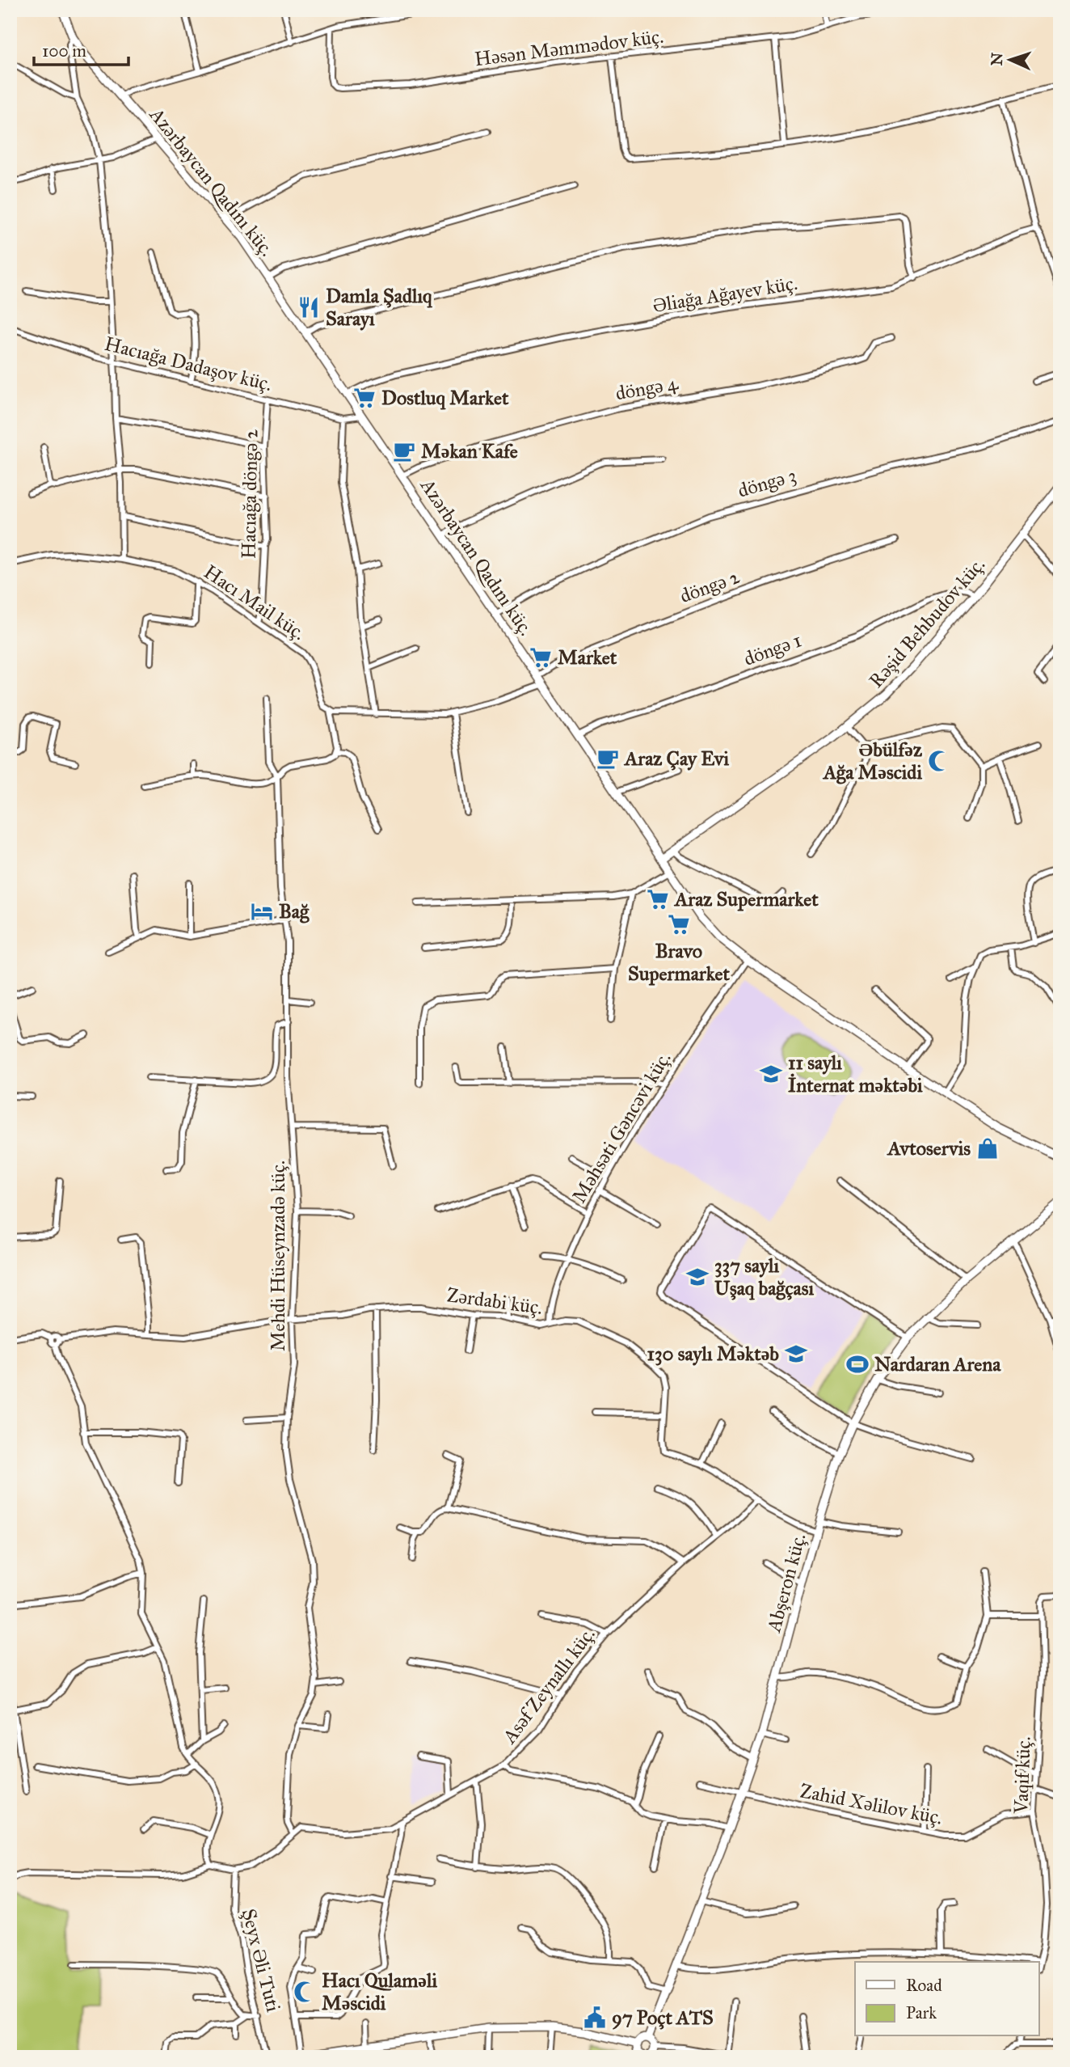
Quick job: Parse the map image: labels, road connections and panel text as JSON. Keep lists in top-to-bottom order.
{
  "streets": {
    "main road": ["Azərbaycan Qadını küç.", "Rəşid Behbudov küç.", "Abşeron küç."],
    "street": [
      "Həsən Məmmədov küç.",
      "Əliağa Ağayev küç.",
      "Hacıağa Dadaşov küç.",
      "döngə 4",
      "döngə 3",
      "Hacıağa döngə 2",
      "döngə 2",
      "Hacı Mail küç.",
      "döngə 1",
      "Məhsəti Gəncəvi küç.",
      "Mehdi Hüseynzadə küç.",
      "Zərdabi küç.",
      "Asəf Zeynallı küç.",
      "Vaqif küç.",
      "Zahid Xəlilov küç.",
      "Şeyx Əli Tuti"
    ]
  },
  "crossings": [
    ["Azərbaycan Qadını küç.", "Əliağa Ağayev küç."],
    ["Azərbaycan Qadını küç.", "Hacıağa Dadaşov küç."],
    ["Azərbaycan Qadını küç.", "döngə 4"],
    ["Azərbaycan Qadını küç.", "döngə 3"],
    ["Azərbaycan Qadını küç.", "döngə 2"],
    ["Azərbaycan Qadını küç.", "Rəşid Behbudov küç."],
    ["Azərbaycan Qadını küç.", "döngə 1"],
    ["Azərbaycan Qadını küç.", "Məhsəti Gəncəvi küç."],
    ["Hacıağa Dadaşov küç.", "Hacıağa döngə 2"],
    ["Hacıağa döngə 2", "Hacı Mail küç."],
    ["Rəşid Behbudov küç.", "döngə 1"],
    ["Məhsəti Gəncəvi küç.", "Zərdabi küç."],
    ["Mehdi Hüseynzadə küç.", "Zərdabi küç."],
    ["Mehdi Hüseynzadə küç.", "Asəf Zeynallı küç."],
    ["Zərdabi küç.", "Abşeron küç."],
    ["Zərdabi küç.", "Asəf Zeynallı küç."],
    ["Abşeron küç.", "Zahid Xəlilov küç."],
    ["Vaqif küç.", "Zahid Xəlilov küç."]
  ],
  "places": {
    "restaurant": ["Damla Şadlıq Sarayı"],
    "supermarket": [
      "Dostluq Market",
      "Market",
      "Araz Supermarket",
      "Bravo Supermarket"
    ],
    "cafe": ["Məkan Kafe", "Araz Çay Evi"],
    "mosque": ["Əbülfəz Ağa Məscidi", "Hacı Qulaməli Məscidi"],
    "hotel": ["Bağ"],
    "school or university": ["11 saylı İnternat məktəbi", "337 saylı Uşaq bağçası", "130 saylı Məktəb"],
    "shop": ["Avtoservis"],
    "sports": ["Nardaran Arena"],
    "public building": ["97 Poçt ATS"]
  },
  "legend": ["Road", "Park"],
  "scale_bar": "100 m",
  "north": "left"
}
